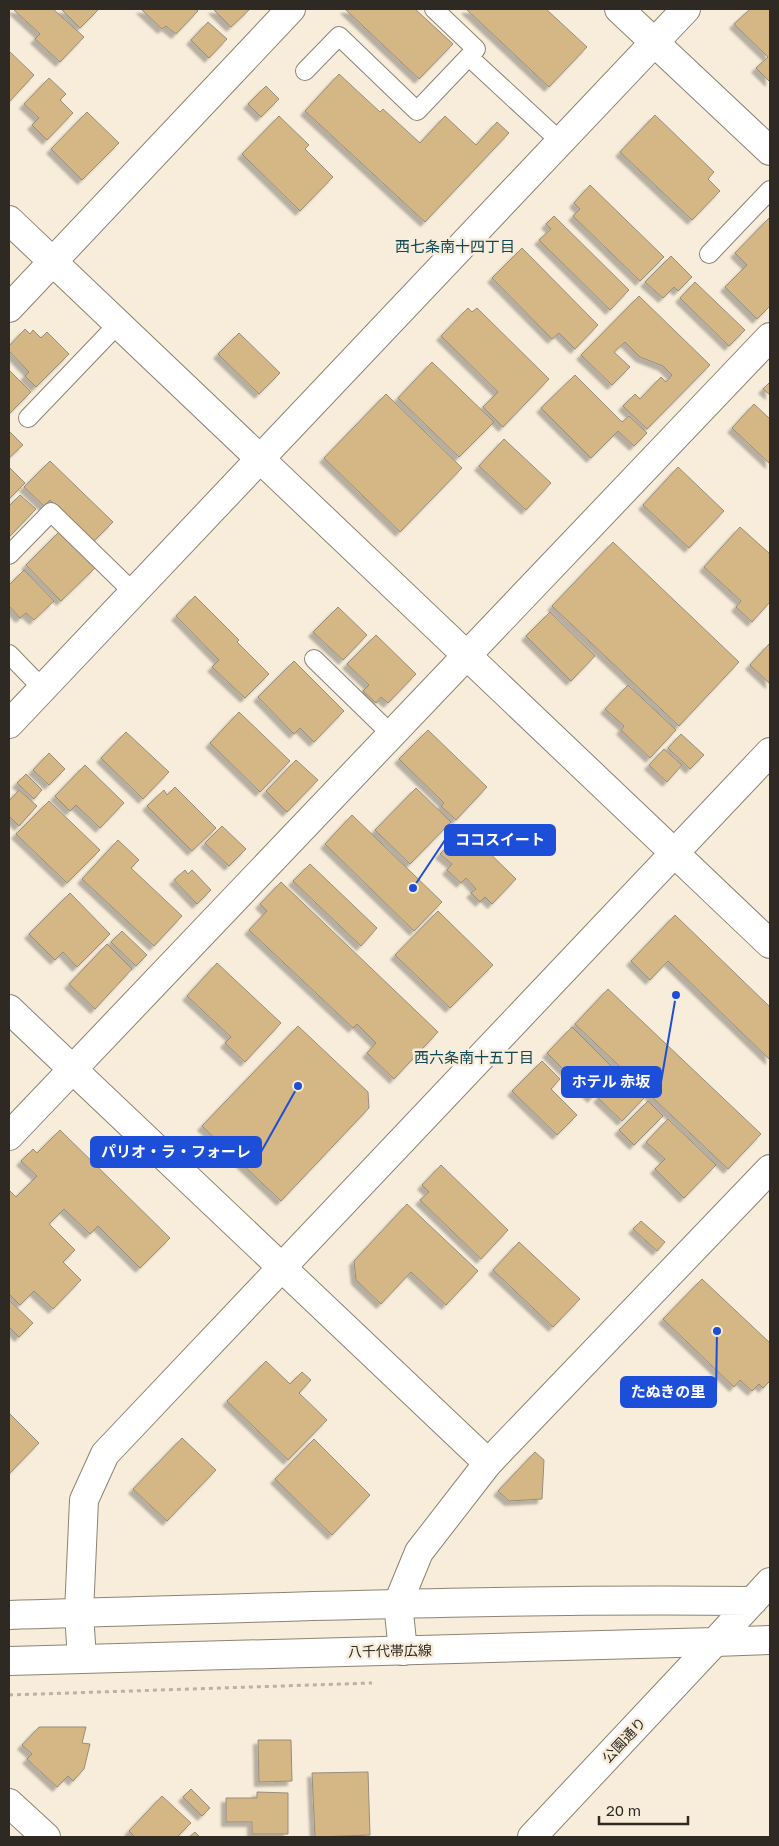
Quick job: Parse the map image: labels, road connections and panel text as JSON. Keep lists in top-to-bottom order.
{
  "streets": {
    "street": ["八千代帯広線", "公園通り"]
  },
  "crossings": [
    ["八千代帯広線", "公園通り"]
  ],
  "districts": ["西七条南十四丁目", "西六条南十五丁目"],
  "places": [
    "ココスイート",
    "ホテル 赤坂",
    "パリオ・ラ・フォーレ",
    "たぬきの里"
  ],
  "scale_bar": "20 m"
}
